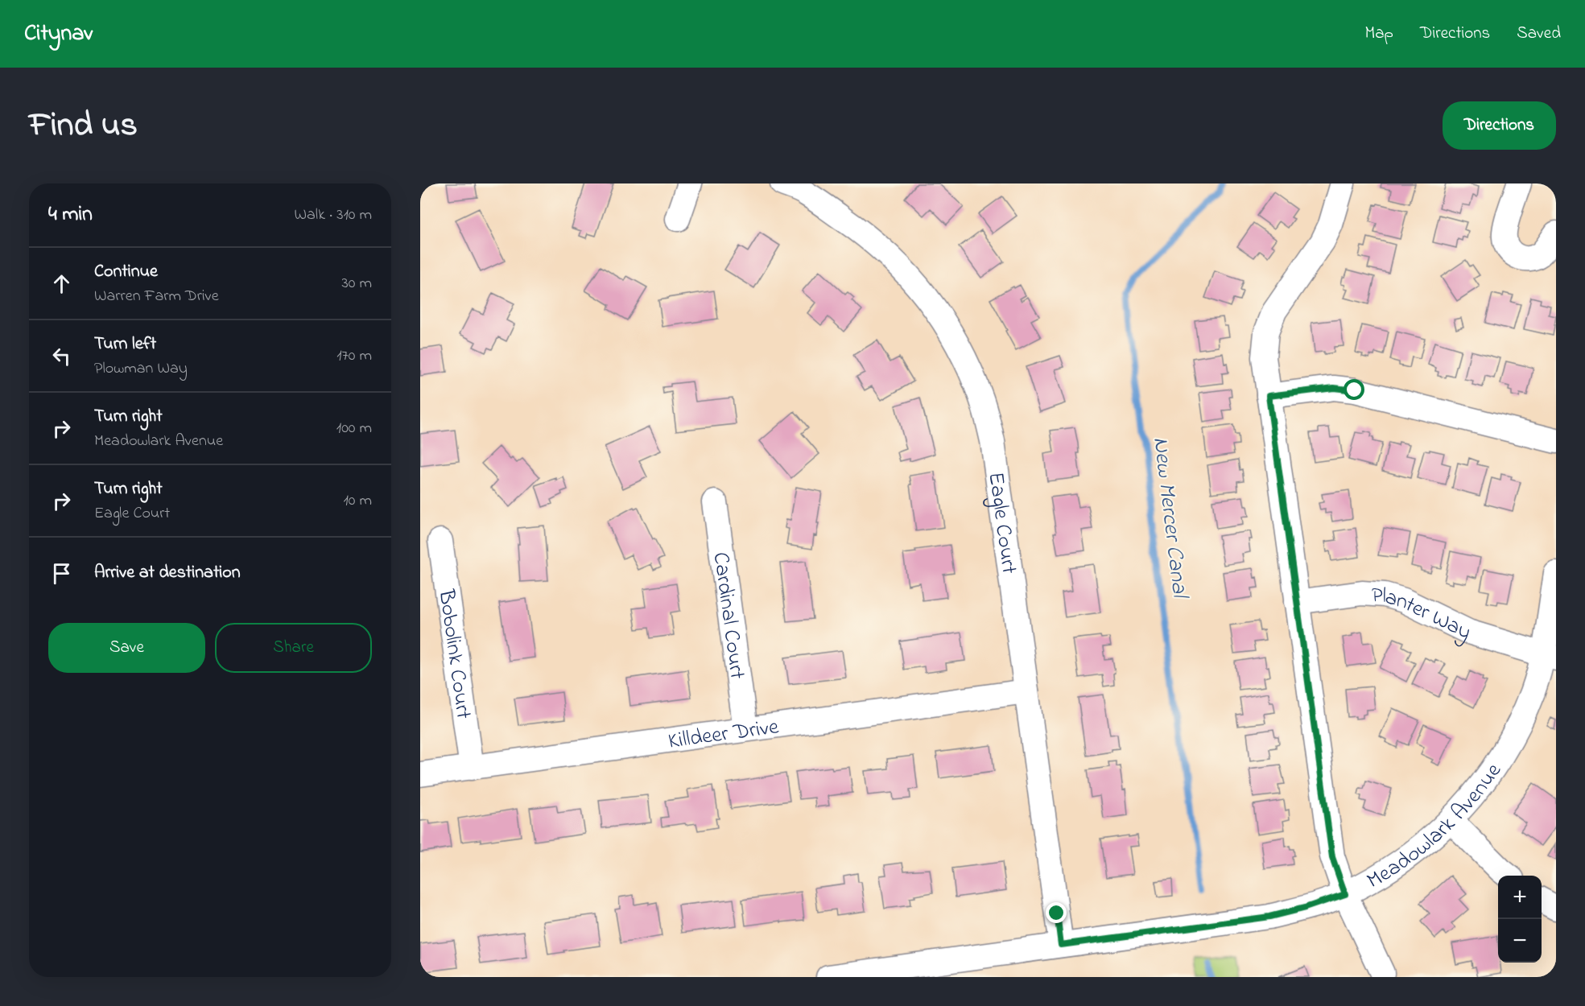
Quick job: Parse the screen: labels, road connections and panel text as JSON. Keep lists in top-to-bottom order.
{
  "streets": {
    "street": [
      "Eagle Court",
      "Planter Way",
      "Cardinal Court",
      "Bobolink Court",
      "Killdeer Drive",
      "Meadowlark Avenue"
    ]
  },
  "crossings": [
    ["Eagle Court", "Killdeer Drive"],
    ["Eagle Court", "Meadowlark Avenue"],
    ["Planter Way", "Meadowlark Avenue"],
    ["Cardinal Court", "Killdeer Drive"],
    ["Bobolink Court", "Killdeer Drive"]
  ],
  "water": ["New Mercer Canal"],
  "page": {
    "header": "Citynav",
    "nav": ["Map", "Directions", "Saved"],
    "title": "Find us",
    "buttons": [
      "Directions",
      ["Save", "Share"]
    ],
    "heading": ["4 min", "Walk · 310 m"],
    "list": [
      ["Continue", "Warren Farm Drive", "30 m"],
      ["Turn left", "Plowman Way", "170 m"],
      ["Turn right", "Meadowlark Avenue", "100 m"],
      ["Turn right", "Eagle Court", "10 m"],
      "Arrive at destination"
    ],
    "map_buttons": ["+", "−"]
  }
}
